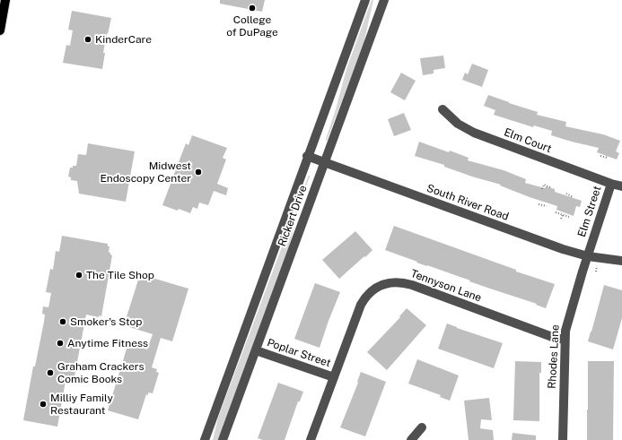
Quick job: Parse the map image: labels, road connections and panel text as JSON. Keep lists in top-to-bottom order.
{
  "streets": {
    "street": [
      "Elm Court",
      "South River Road",
      "Elm Street",
      "Rickert Drive",
      "Tennyson Lane",
      "Poplar Street",
      "Rhodes Lane"
    ]
  },
  "crossings": [
    ["Elm Court", "Elm Street"],
    ["South River Road", "Elm Street"],
    ["South River Road", "Rickert Drive"],
    ["South River Road", "Rhodes Lane"],
    ["Elm Street", "Rhodes Lane"],
    ["Rickert Drive", "Poplar Street"],
    ["Tennyson Lane", "Poplar Street"],
    ["Tennyson Lane", "Rhodes Lane"]
  ],
  "places": [
    "College of DuPage",
    "KinderCare",
    "Midwest Endoscopy Center",
    "The Tile Shop",
    "Smoker's Stop",
    "Anytime Fitness",
    "Graham Crackers Comic Books",
    "Milliy Family Restaurant"
  ]
}
